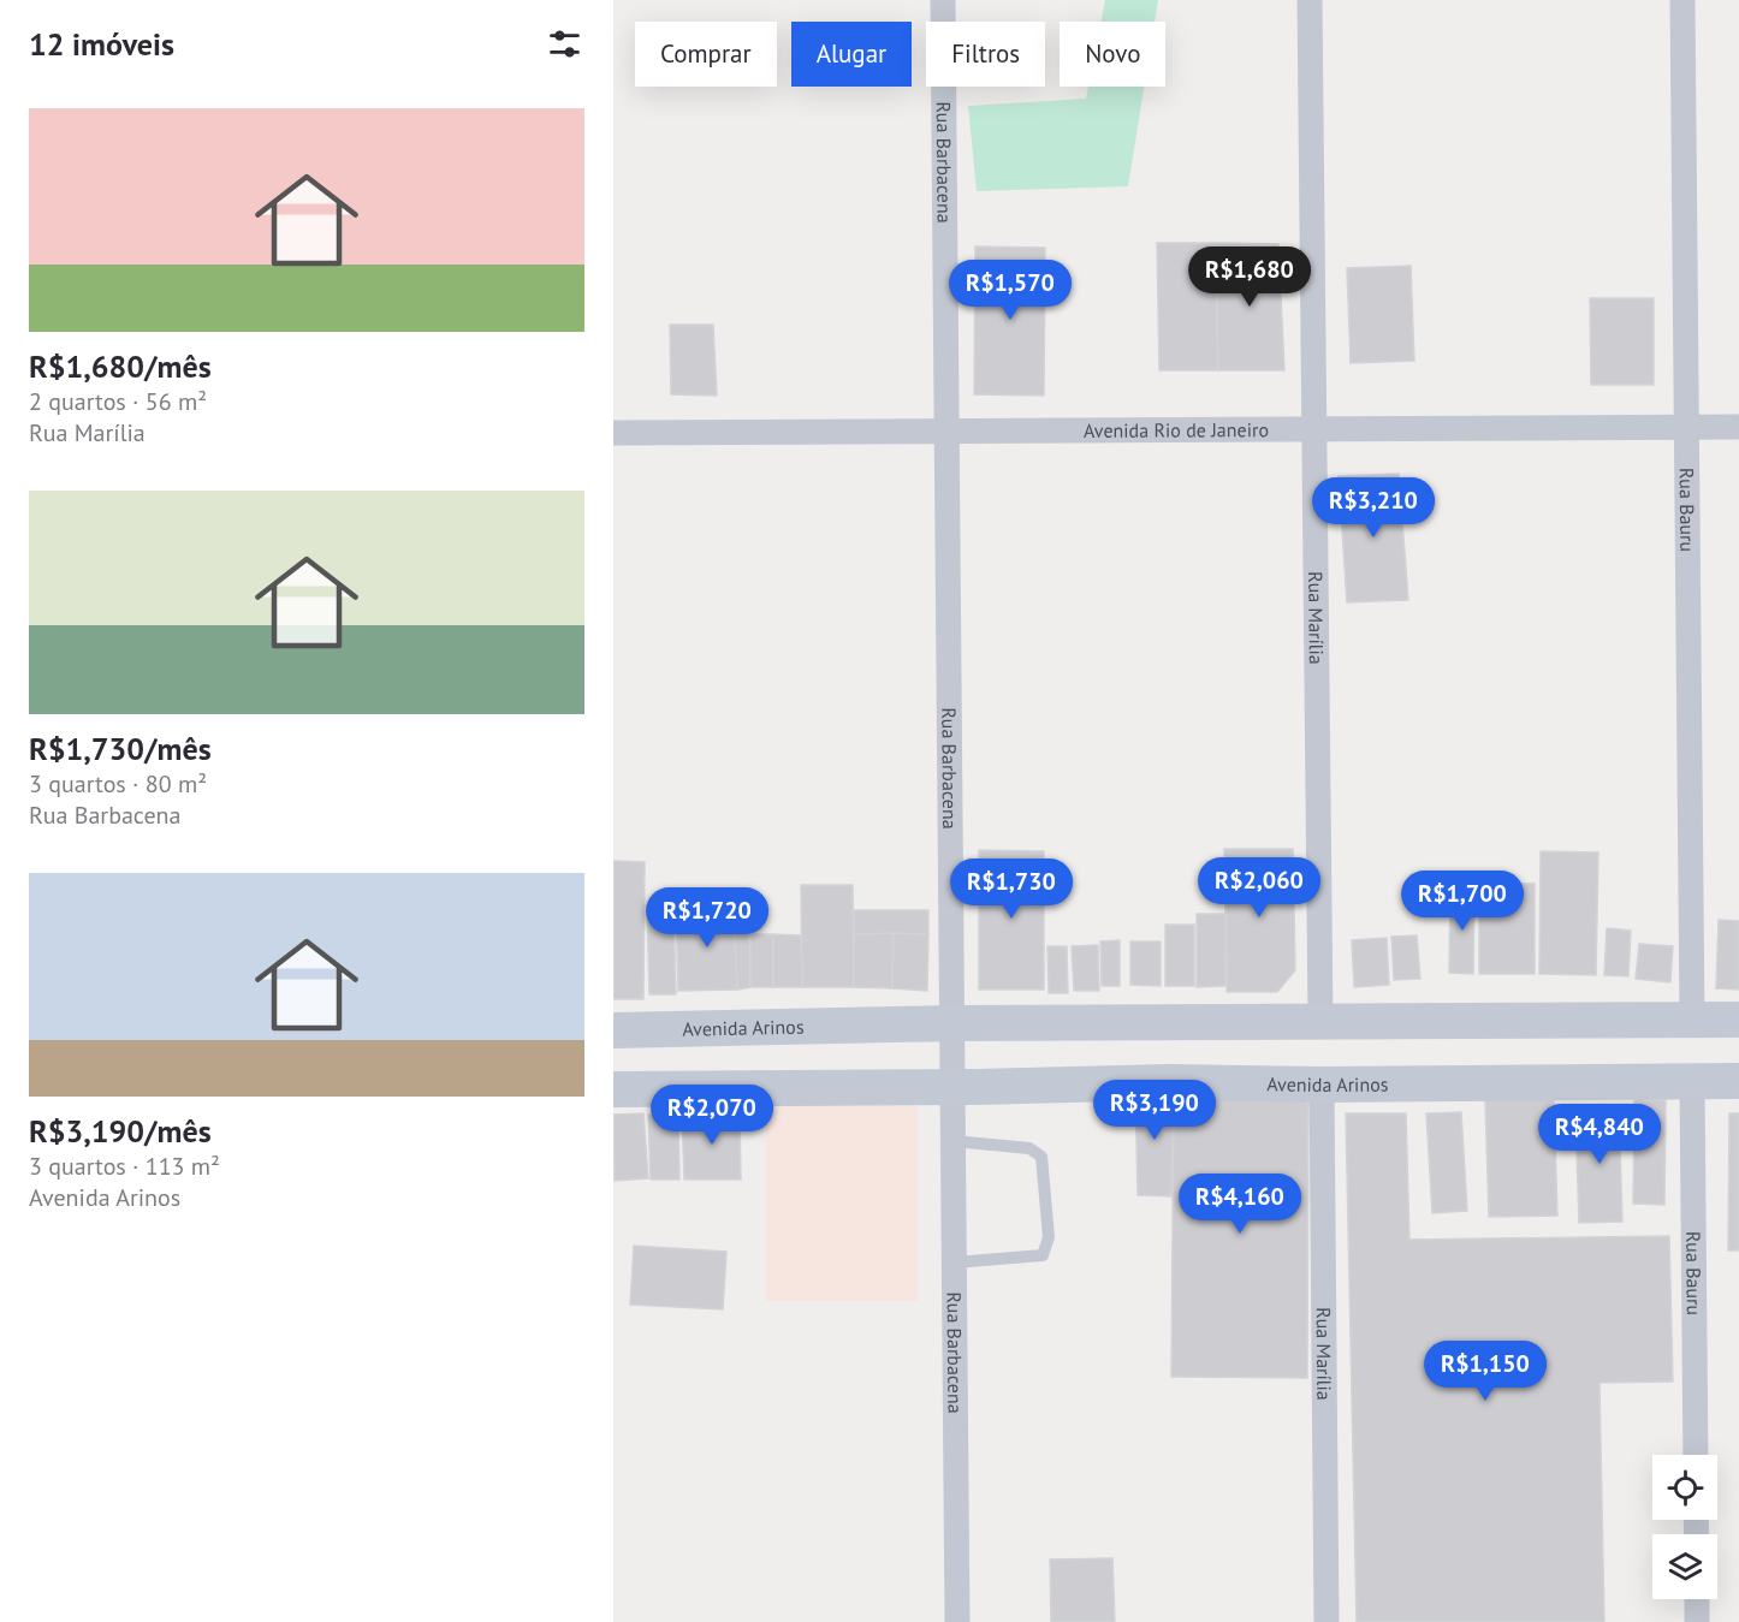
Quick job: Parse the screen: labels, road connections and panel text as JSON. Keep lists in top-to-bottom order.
{
  "streets": {
    "main road": ["Avenida Arinos"],
    "street": [
      "Rua Barbacena",
      "Avenida Rio de Janeiro",
      "Rua Bauru",
      "Rua Marília"
    ]
  },
  "crossings": [
    ["Rua Barbacena", "Avenida Rio de Janeiro"],
    ["Rua Barbacena", "Avenida Arinos"],
    ["Avenida Rio de Janeiro", "Rua Bauru"],
    ["Avenida Rio de Janeiro", "Rua Marília"],
    ["Rua Bauru", "Avenida Arinos"],
    ["Rua Marília", "Avenida Arinos"]
  ],
  "page": {
    "heading": "12 imóveis",
    "chip": [
      "Comprar",
      "Alugar",
      "Filtros",
      "Novo"
    ],
    "list": [
      {
        "name": "R$1,680/mês",
        "note": "2 quartos · 56 m² · Rua Marília"
      },
      {
        "name": "R$1,730/mês",
        "note": "3 quartos · 80 m² · Rua Barbacena"
      },
      {
        "name": "R$3,190/mês",
        "note": "3 quartos · 113 m² · Avenida Arinos"
      }
    ],
    "price": [
      "R$1,680",
      "R$1,570",
      "R$3,210",
      "R$2,060",
      "R$1,730",
      "R$1,700",
      "R$1,720",
      "R$3,190",
      "R$2,070",
      "R$4,840",
      "R$4,160",
      "R$1,150"
    ]
  }
}
